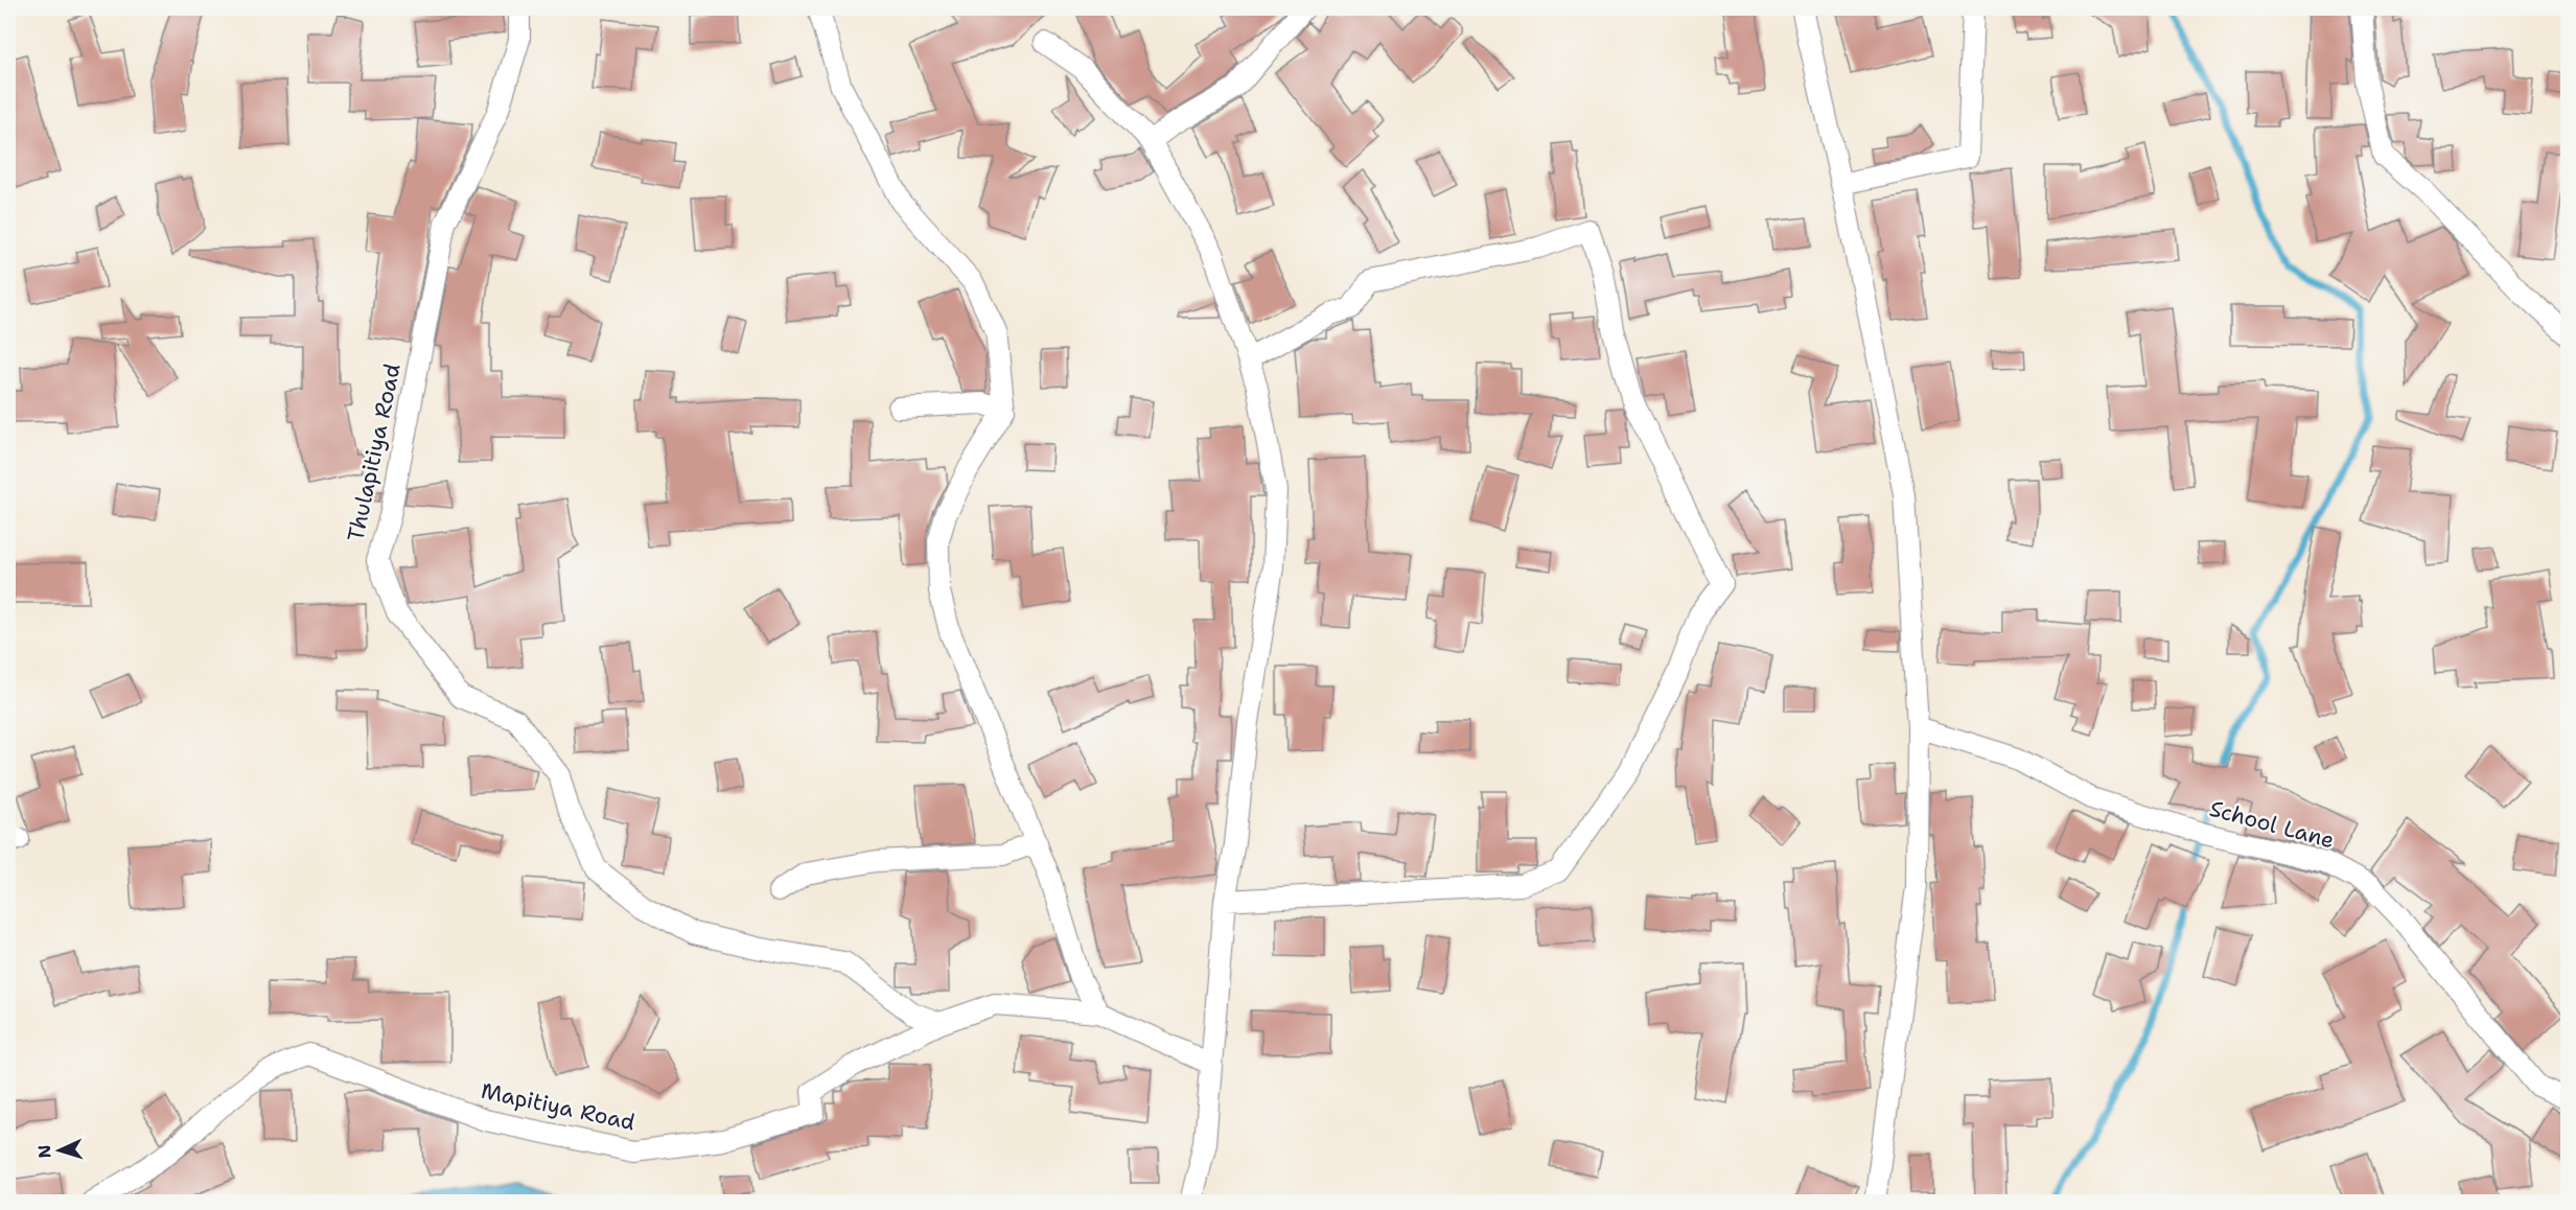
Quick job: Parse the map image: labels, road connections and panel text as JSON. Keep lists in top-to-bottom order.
{
  "streets": {
    "street": ["Thulapitiya Road", "School Lane", "Mapitiya Road"]
  },
  "crossings": [
    ["Thulapitiya Road", "Mapitiya Road"]
  ],
  "north": "left"
}
